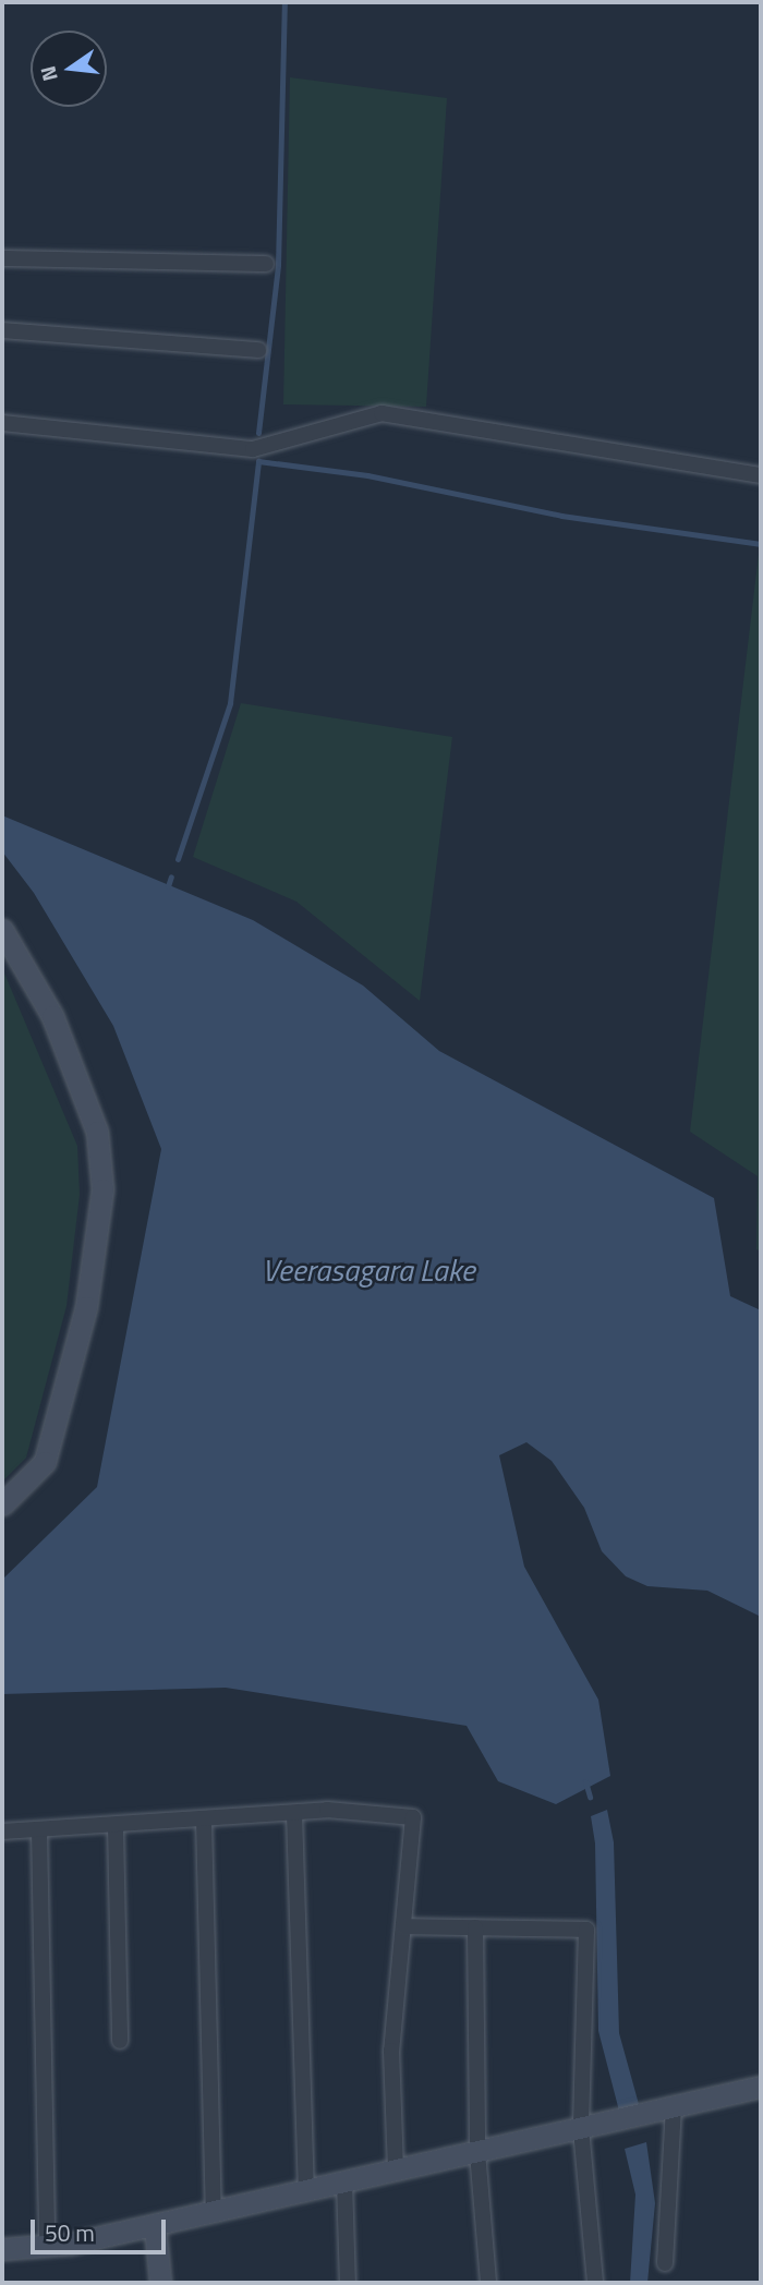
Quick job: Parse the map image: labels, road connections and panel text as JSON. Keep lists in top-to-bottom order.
{
  "water": ["Veerasagara Lake"],
  "scale_bar": "50 m",
  "north": "left"
}
